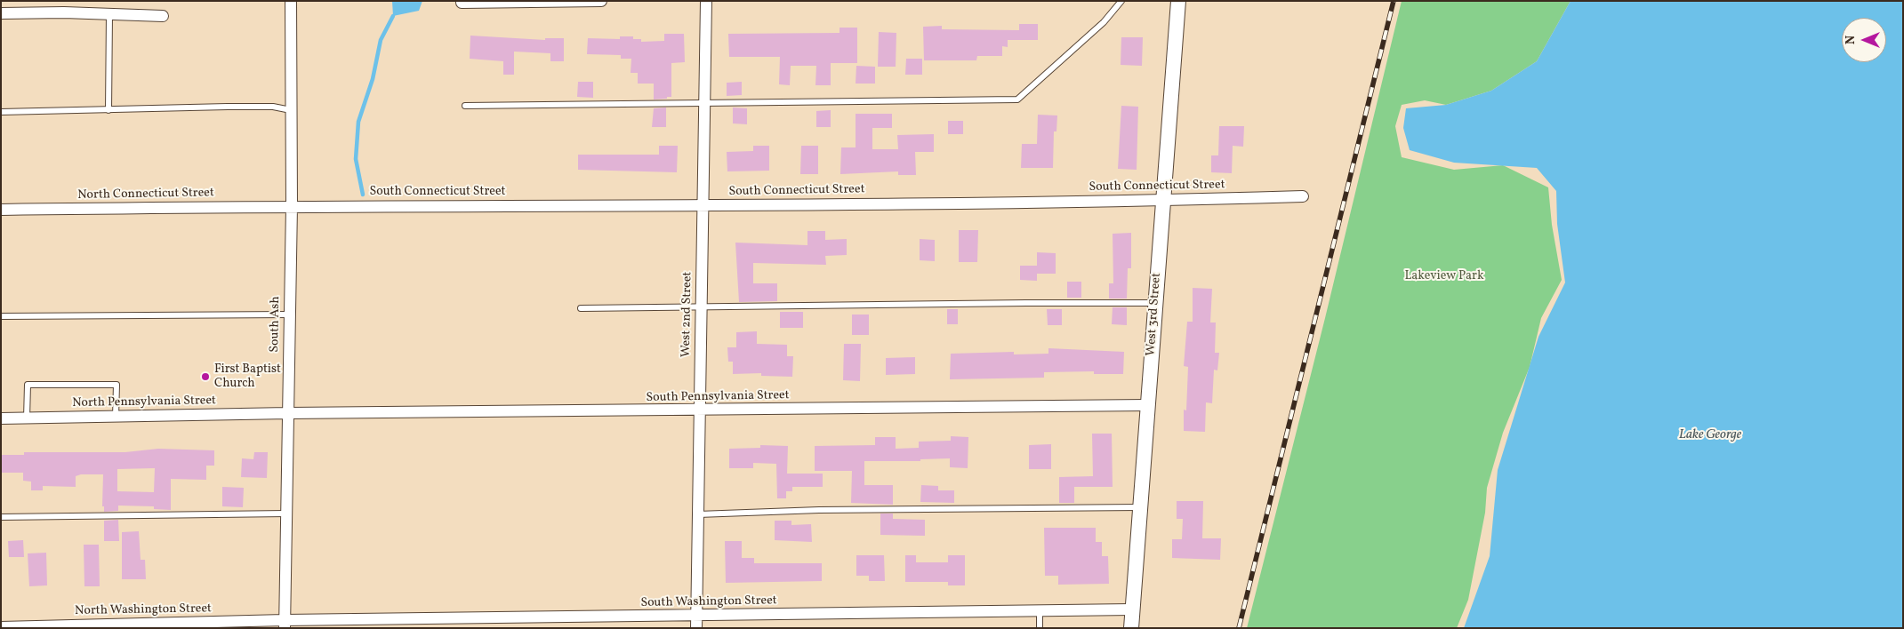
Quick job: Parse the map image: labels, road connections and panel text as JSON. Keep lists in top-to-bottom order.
{
  "streets": {
    "street": [
      "South Connecticut Street",
      "North Connecticut Street",
      "West 2nd Street",
      "West 3rd Street",
      "South Ash",
      "South Pennsylvania Street",
      "North Pennsylvania Street",
      "South Washington Street",
      "North Washington Street"
    ]
  },
  "crossings": [
    ["South Connecticut Street", "North Connecticut Street"],
    ["South Connecticut Street", "West 2nd Street"],
    ["South Connecticut Street", "West 3rd Street"],
    ["South Connecticut Street", "South Ash"],
    ["North Connecticut Street", "South Ash"],
    ["West 2nd Street", "South Pennsylvania Street"],
    ["West 2nd Street", "South Washington Street"],
    ["West 3rd Street", "South Pennsylvania Street"],
    ["West 3rd Street", "South Washington Street"],
    ["South Ash", "South Pennsylvania Street"],
    ["South Ash", "North Pennsylvania Street"],
    ["South Ash", "South Washington Street"],
    ["South Ash", "North Washington Street"],
    ["South Pennsylvania Street", "North Pennsylvania Street"],
    ["South Washington Street", "North Washington Street"]
  ],
  "water": ["Lake George"],
  "parks": ["Lakeview Park"],
  "places": ["First Baptist Church"],
  "north": "left"
}
